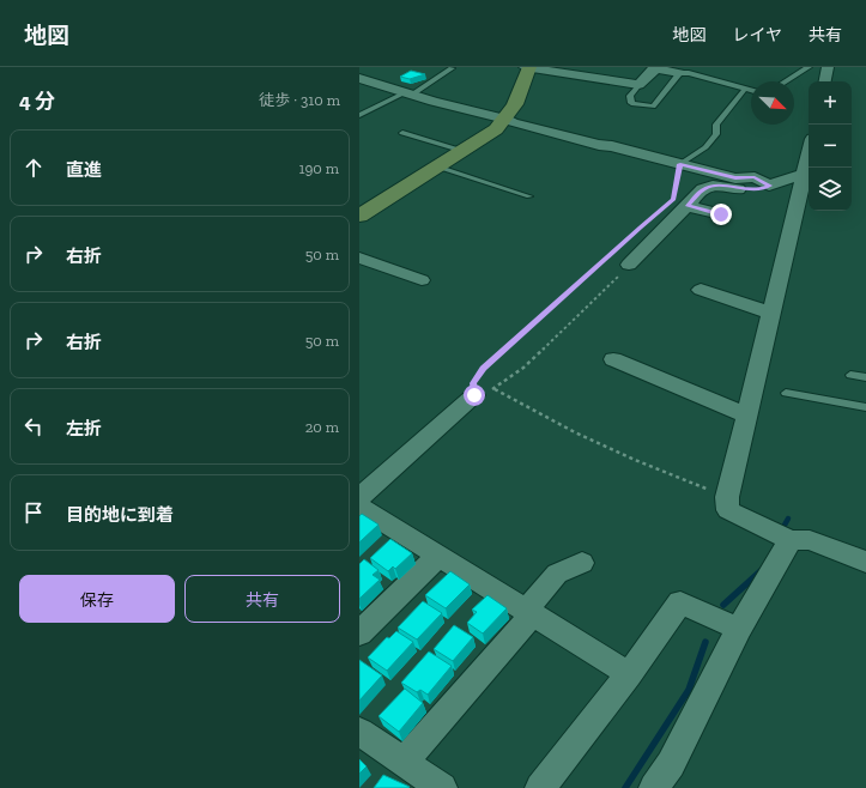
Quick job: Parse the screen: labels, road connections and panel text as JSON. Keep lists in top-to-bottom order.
{
  "north": "bottom right",
  "page": {
    "header": "地図",
    "nav": ["地図", "レイヤ", "共有"],
    "heading": ["4 分", "徒歩 · 310 m"],
    "map_buttons": ["+", "−"],
    "list": [
      ["直進", "190 m"],
      ["右折", "50 m"],
      ["右折", "50 m"],
      ["左折", "20 m"],
      "目的地に到着"
    ],
    "buttons": ["保存", "共有"]
  }
}
